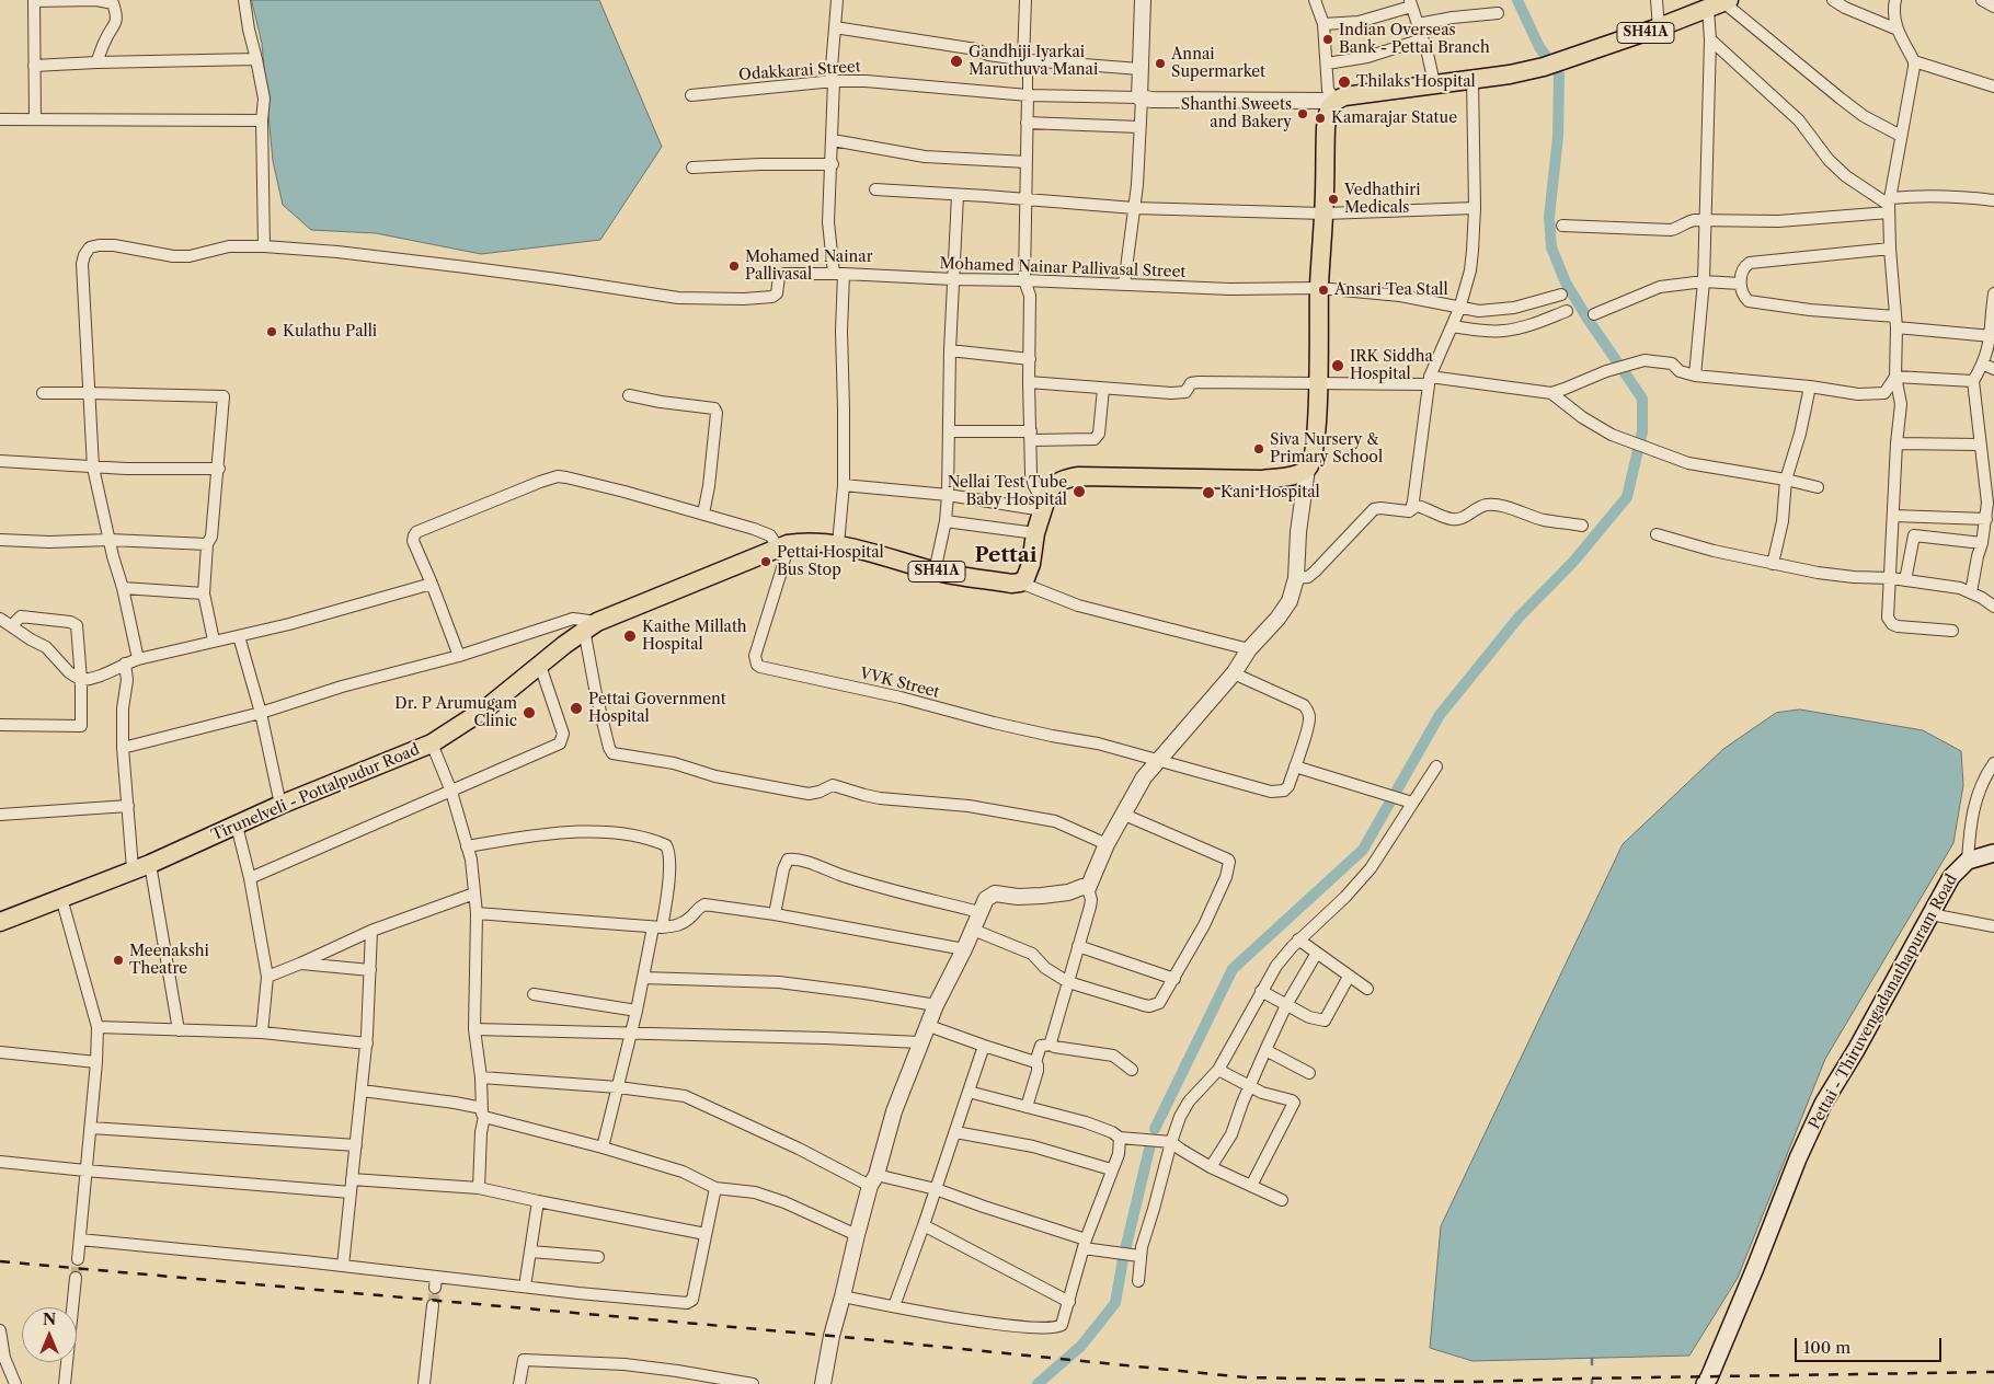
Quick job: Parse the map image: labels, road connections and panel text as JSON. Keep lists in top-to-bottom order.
{
  "streets": {
    "main road": ["SH41A", "Tirunelveli - Pottalpudur Road", "Pettai - Thiruvengadanathapuram Road"],
    "street": ["Odakkarai Street", "Mohamed Nainar Pallivasal Street", "VVK Street"]
  },
  "crossings": [
    ["VVK Street", "Tirunelveli - Pottalpudur Road"]
  ],
  "districts": ["Pettai"],
  "places": [
    "Indian Overseas Bank - Pettai Branch",
    "Gandhiji Iyarkai Maruthuva Manai",
    "Annai Supermarket",
    "Thilaks Hospital",
    "Shanthi Sweets and Bakery",
    "Kamarajar Statue",
    "Vedhathiri Medicals",
    "Mohamed Nainar Pallivasal",
    "Ansari Tea Stall",
    "Kulathu Palli",
    "IRK Siddha Hospital",
    "Siva Nursery & Primary School",
    "Nellai Test Tube Baby Hospital",
    "Kani Hospital",
    "Pettai Hospital Bus Stop",
    "Kaithe Millath Hospital",
    "Pettai Government Hospital",
    "Dr. P Arumugam Clinic",
    "Meenakshi Theatre"
  ],
  "scale_bar": "100 m",
  "north": "top"
}
